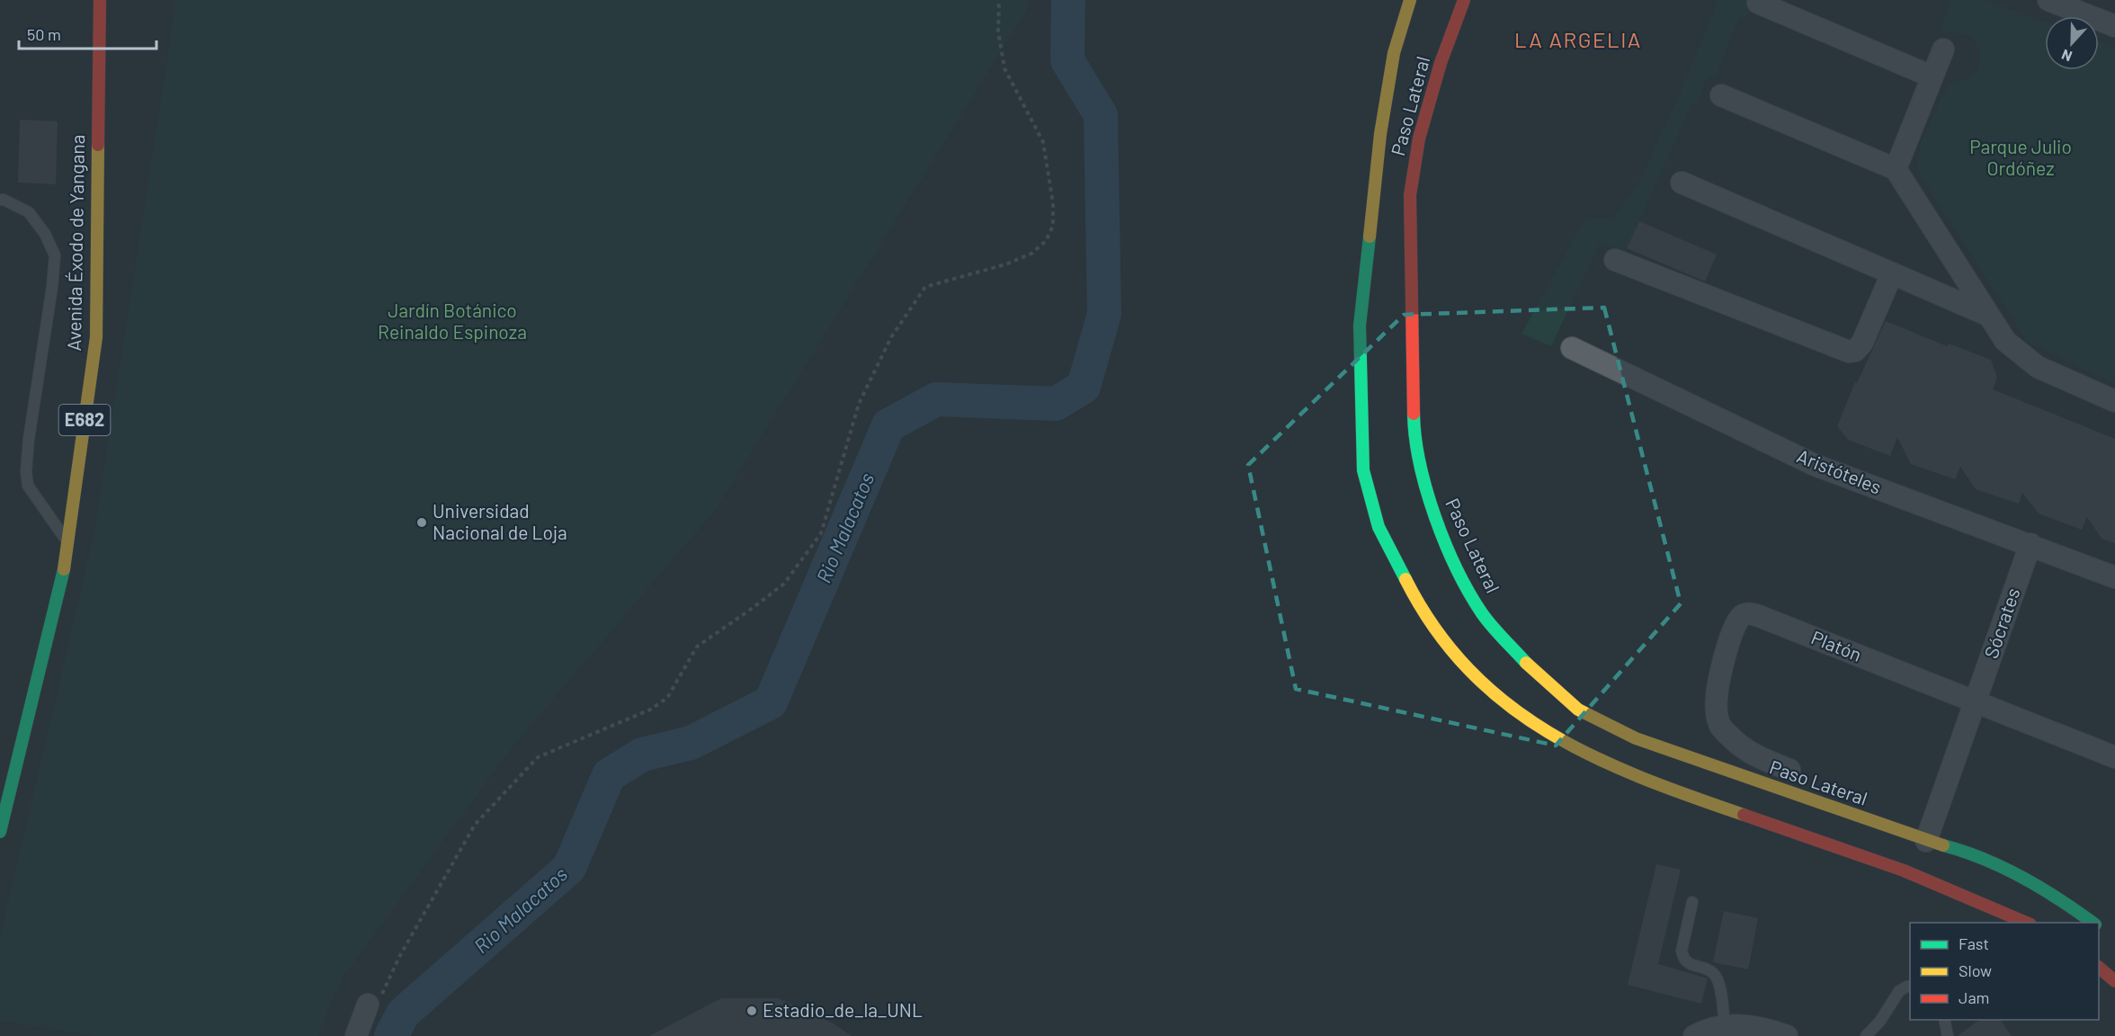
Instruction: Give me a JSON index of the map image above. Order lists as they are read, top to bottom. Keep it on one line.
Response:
{"streets":{"main road":["Paso Lateral","Avenida Éxodo de Yangana","E682"],"street":["Aristóteles","Sócrates","Platón"]},"crossings":[["Paso Lateral","Sócrates"],["Aristóteles","Sócrates"],["Sócrates","Platón"]],"districts":["LA ARGELIA"],"water":["Rio Malacatos"],"parks":["Parque Julio Ordóñez","Jardín Botánico Reinaldo Espinoza"],"places":["Universidad Nacional de Loja","Estadio_de_la_UNL"],"legend":["Fast","Slow","Jam"],"scale_bar":"50 m","north":"bottom"}
